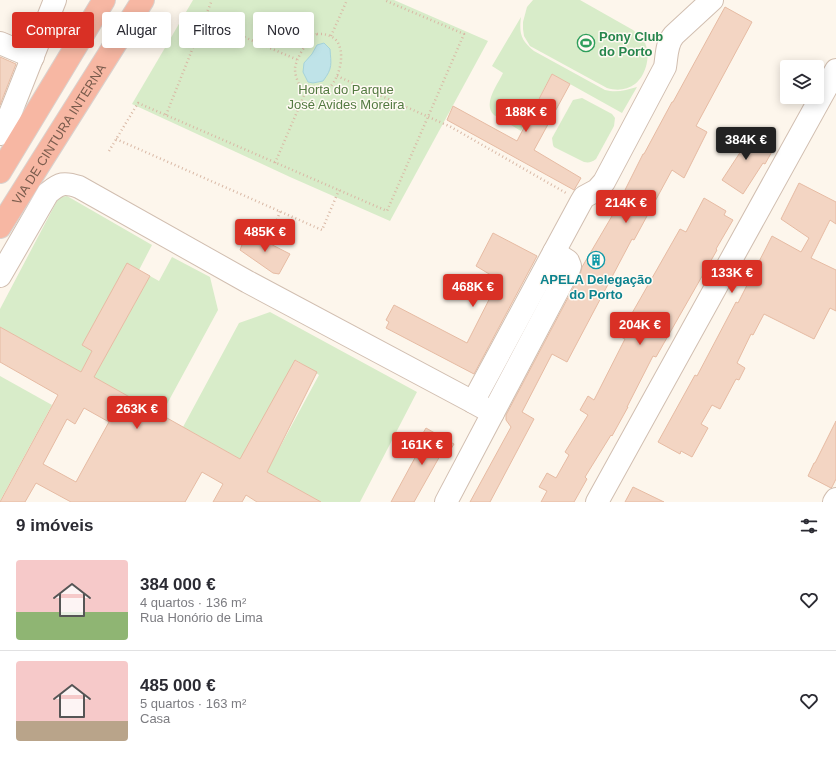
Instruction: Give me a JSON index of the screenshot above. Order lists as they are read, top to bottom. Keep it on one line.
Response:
{"streets":{"highway":["VIA DE CINTURA INTERNA"]},"parks":["Horta do Parque José Avides Moreira"],"places":{"sports":["Pony Club do Porto"],"building":["APELA Delegação do Porto"]},"page":{"chip":["Comprar","Alugar","Filtros","Novo"],"price":["188K €","384K €","214K €","485K €","133K €","468K €","204K €","263K €","161K €"],"heading":"9 imóveis","list":[{"name":"384 000 €","note":"4 quartos · 136 m² · Rua Honório de Lima"},{"name":"485 000 €","note":"5 quartos · 163 m² · Casa"}]}}
